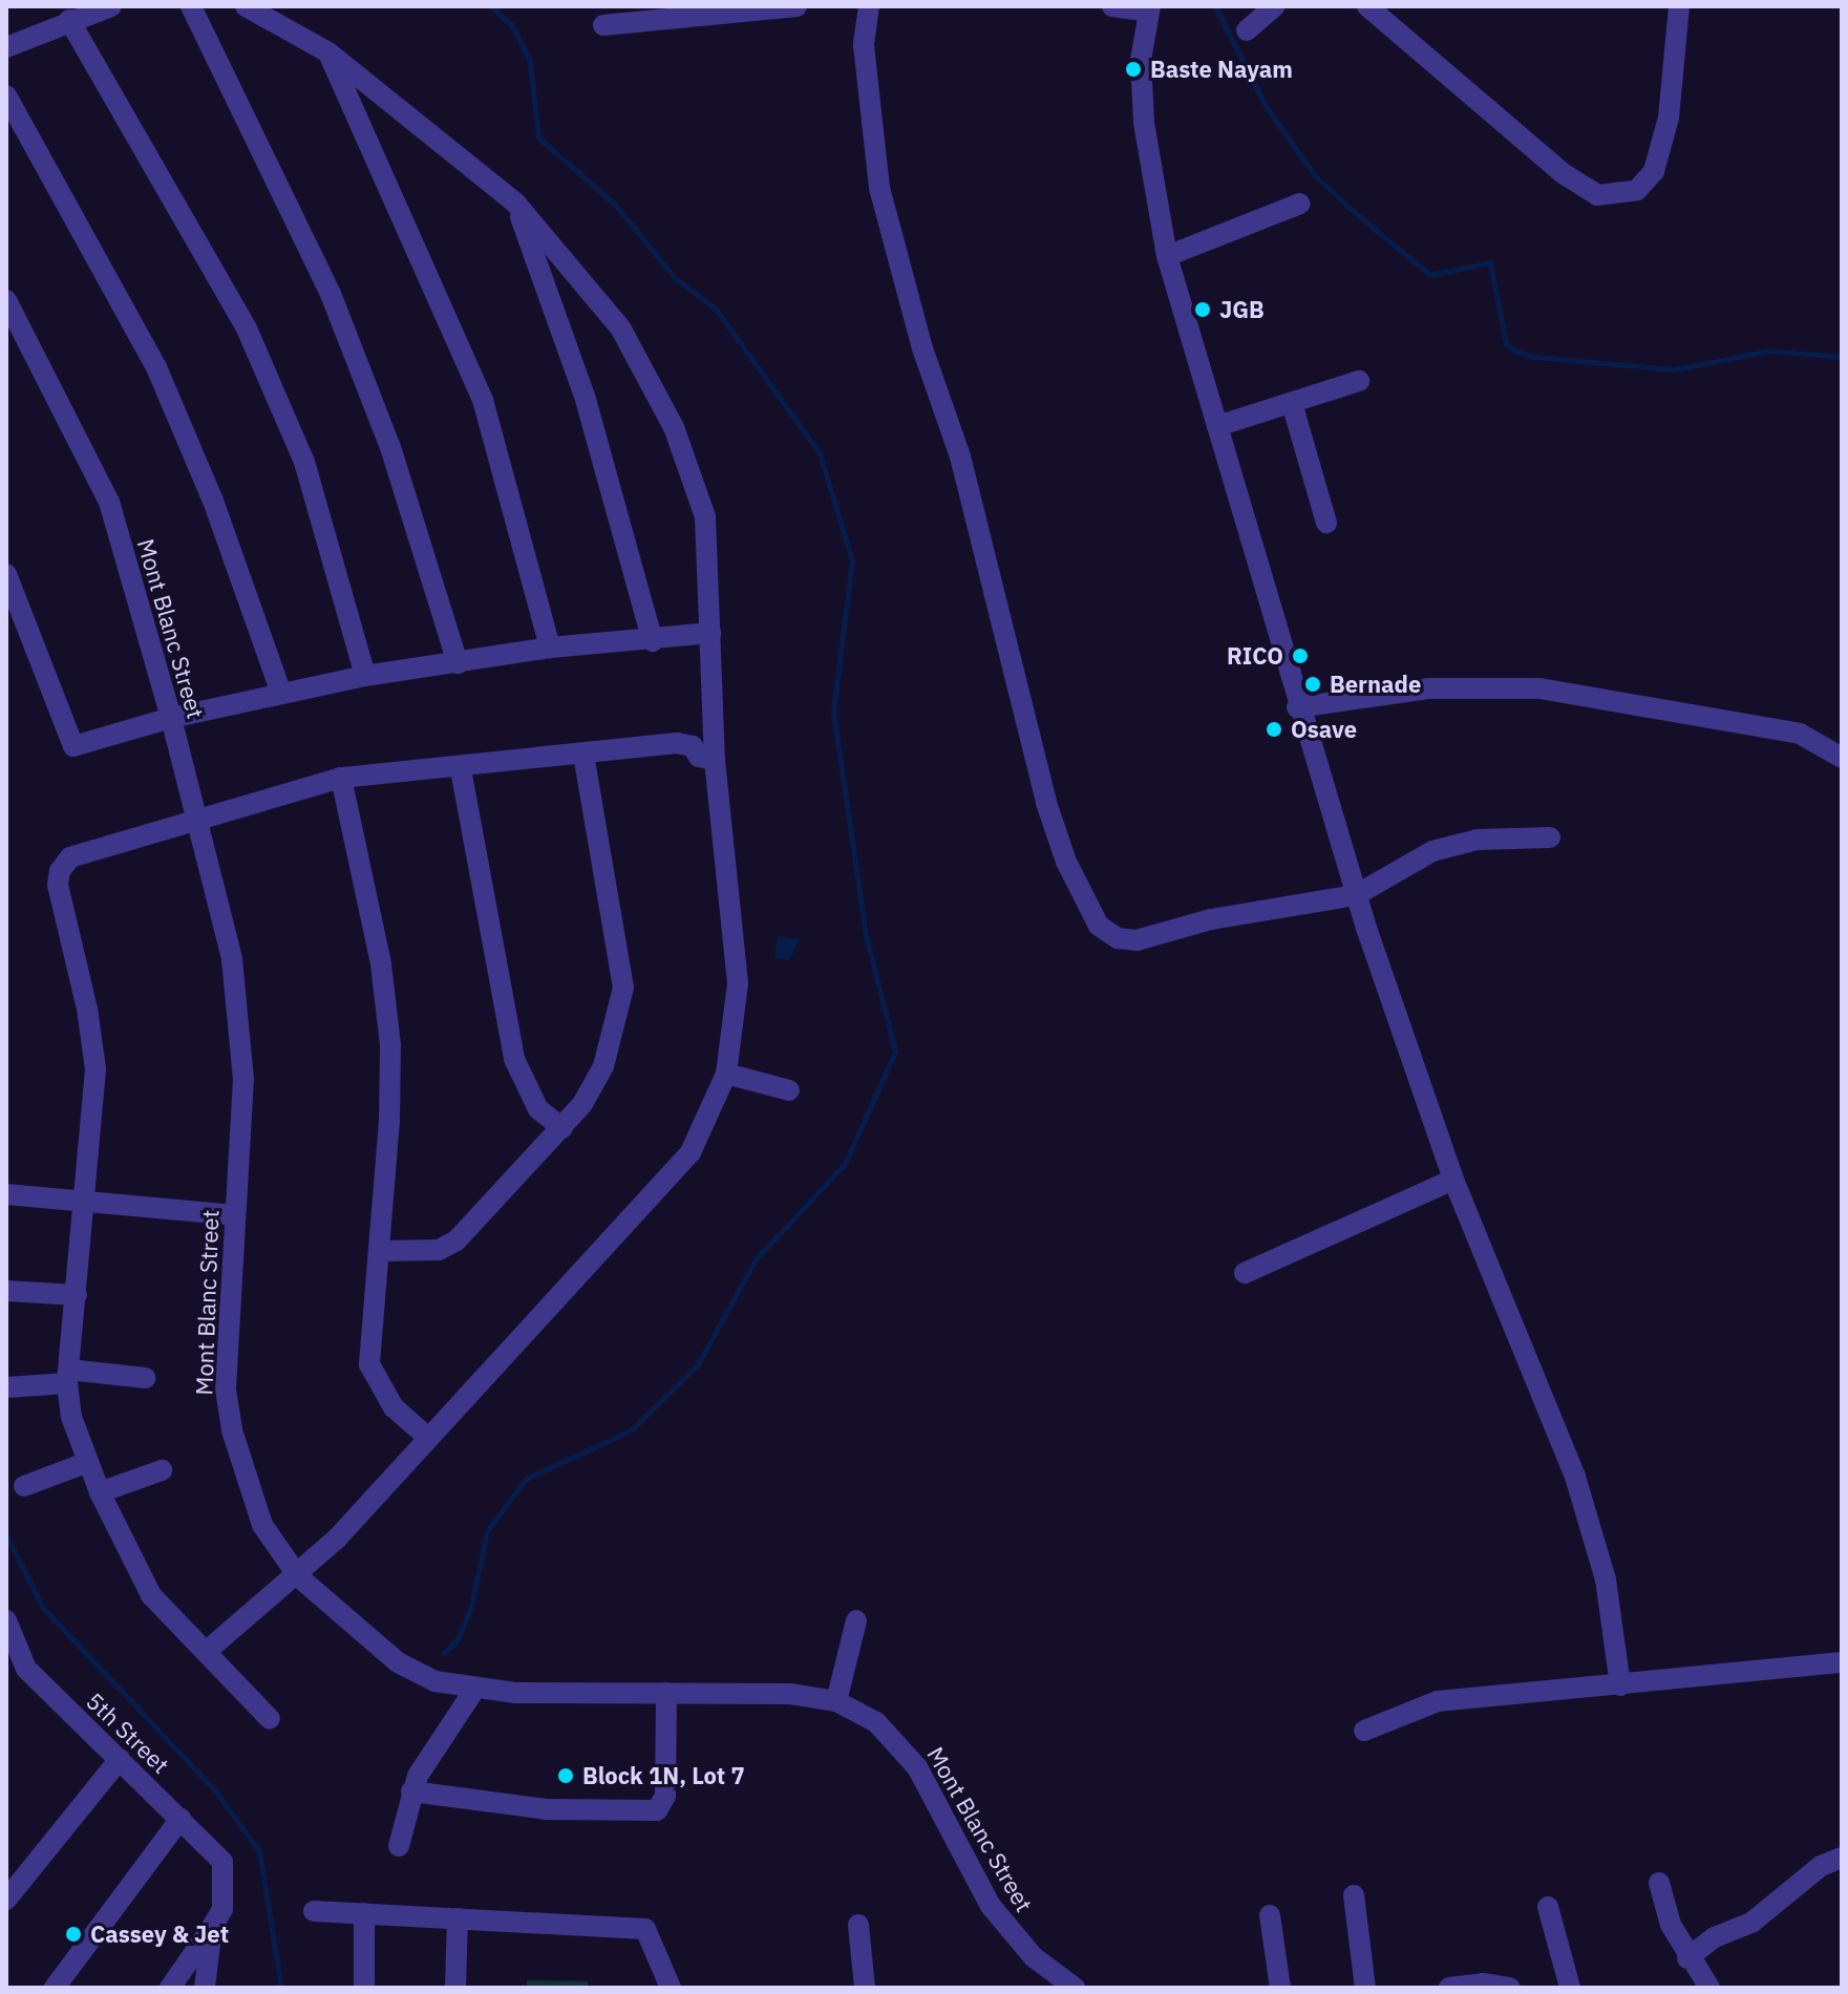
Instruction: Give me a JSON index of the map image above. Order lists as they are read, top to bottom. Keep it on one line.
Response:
{"streets":{"street":["Mont Blanc Street","5th Street"]},"places":["Baste Nayam","JGB","RICO","Bernade","Osave","Block 1N, Lot 7","Cassey & Jet"]}
